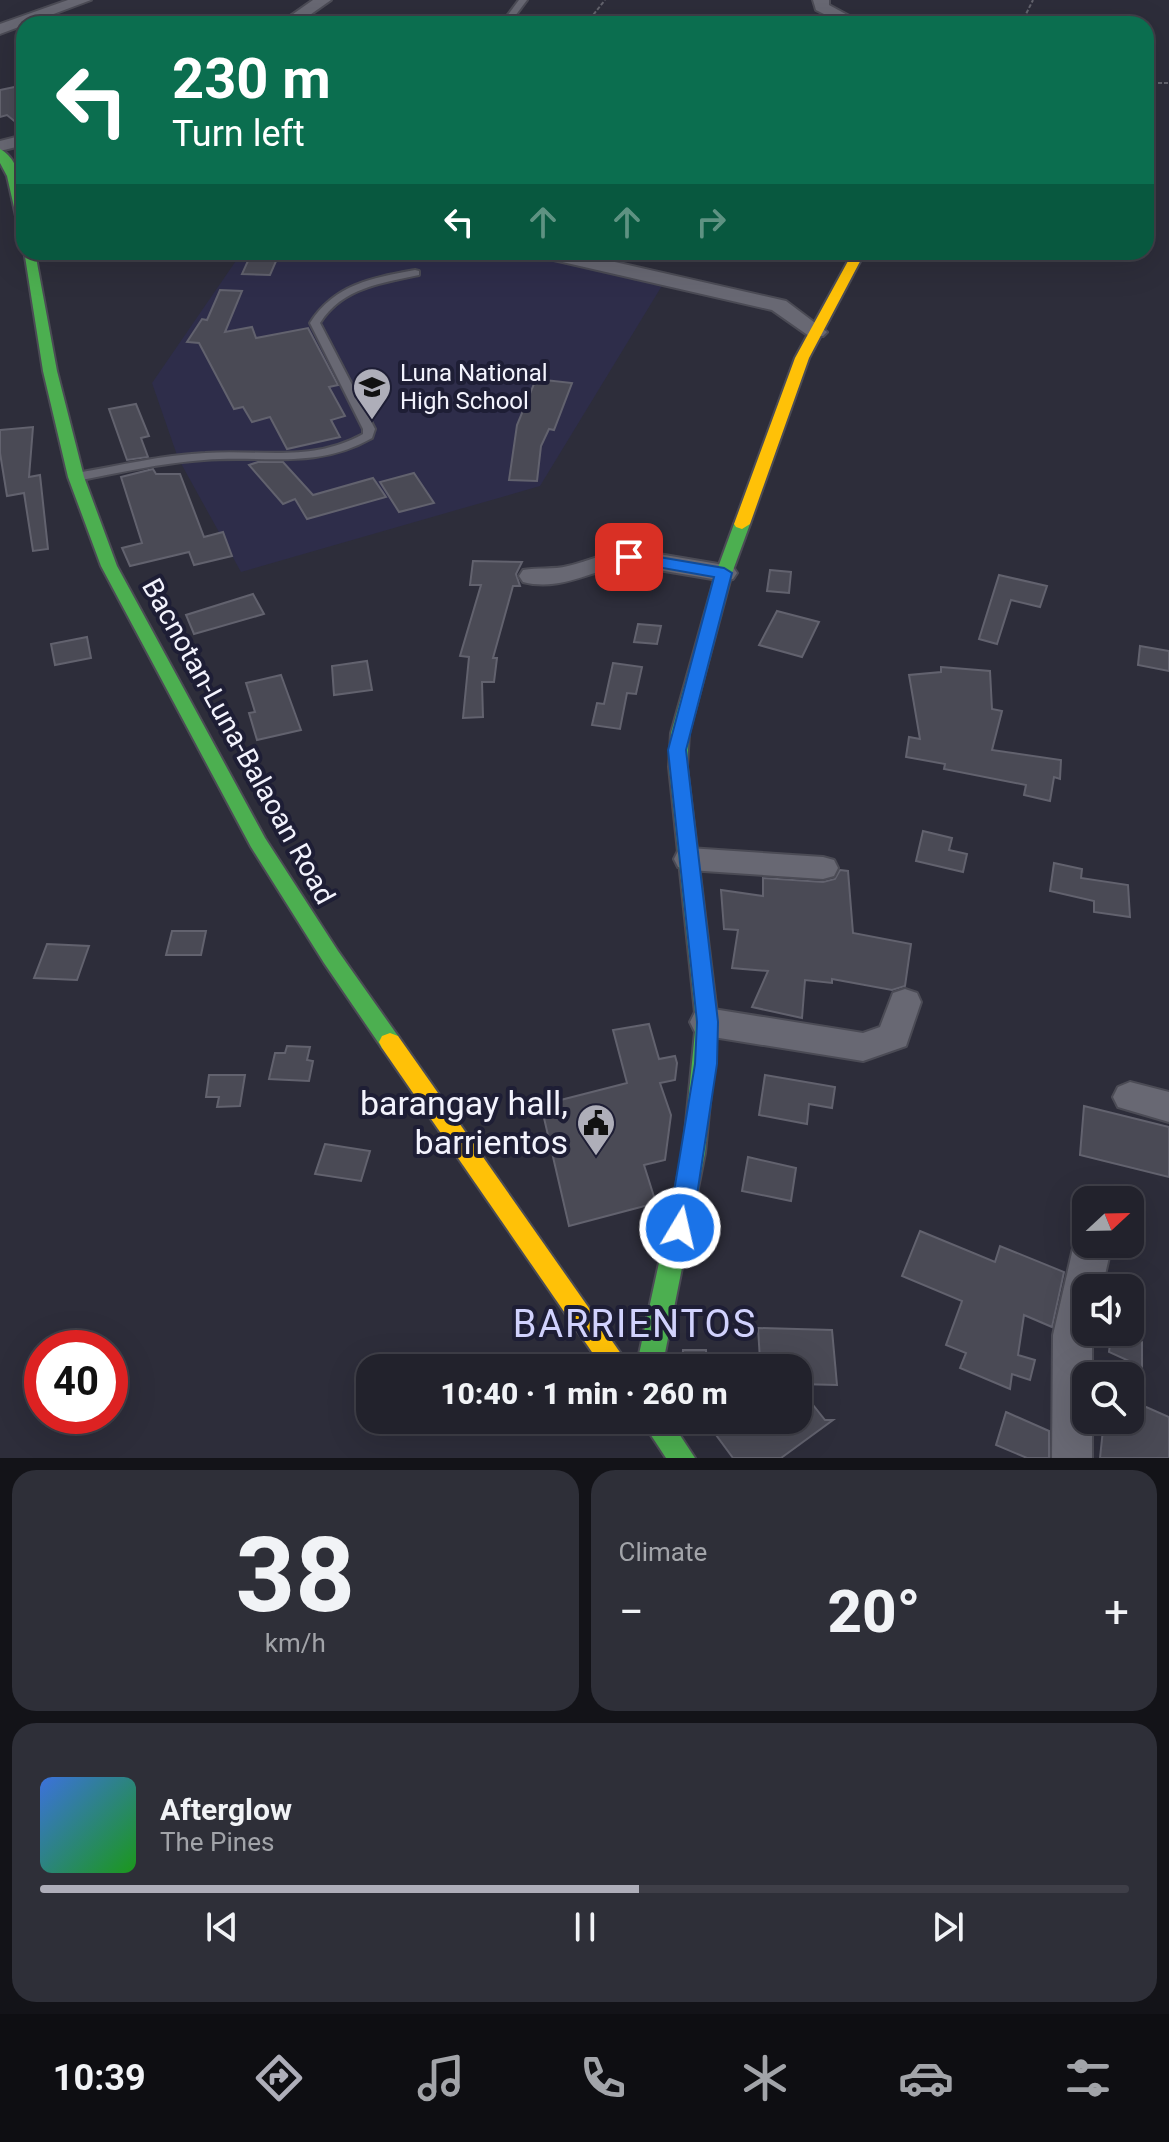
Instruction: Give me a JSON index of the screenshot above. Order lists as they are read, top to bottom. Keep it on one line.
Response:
{"streets":{"main road":["Bacnotan-Luna-Balaoan Road"]},"districts":["BARRIENTOS"],"places":{"school or university":["Luna National High School"],"public building":["barangay hall, barrientos"]},"north":"right","page":{"turn":["230 m","Turn left"],"limit":"40","trip":"10:40 · 1 min · 260 m","tile":[["38","km/h"],"Climate"],"heat":["−","20°","+"],"song":["Afterglow","The Pines"],"tabs":"10:39"}}
